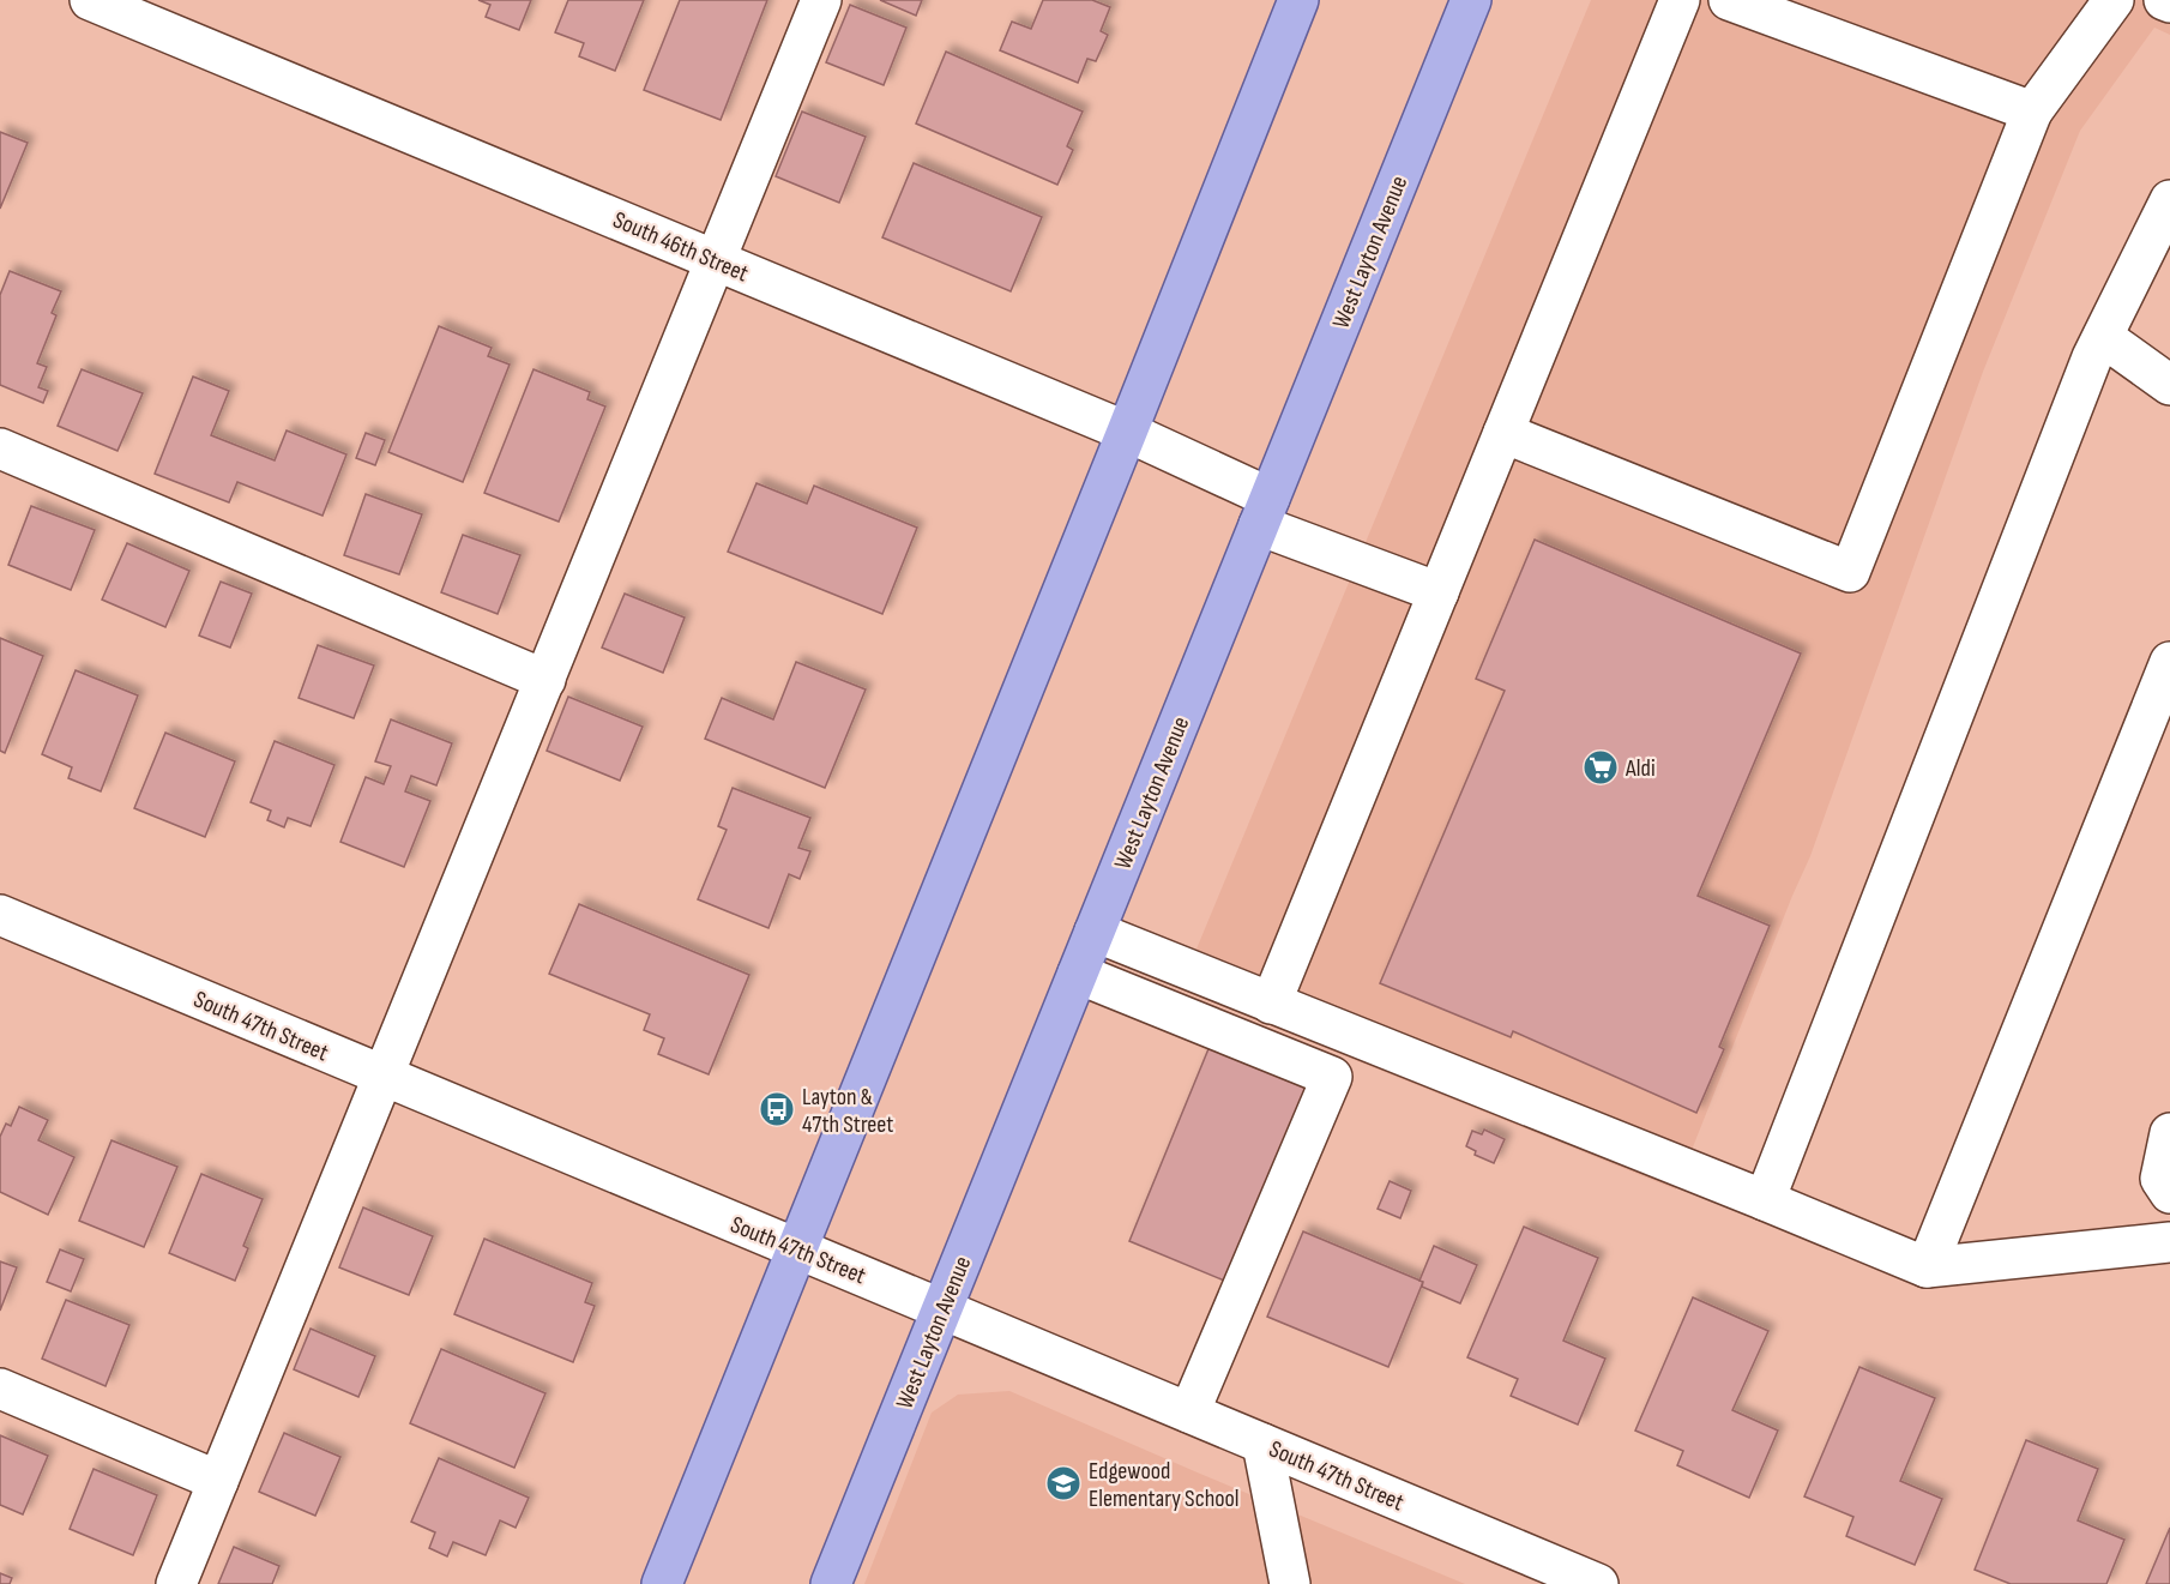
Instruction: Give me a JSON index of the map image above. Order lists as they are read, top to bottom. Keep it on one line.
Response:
{"streets":{"main road":["West Layton Avenue"],"street":["South 46th Street","South 47th Street"]},"crossings":[["South 46th Street","West Layton Avenue"],["West Layton Avenue","South 47th Street"]],"places":{"supermarket":["Aldi"],"bus stop":["Layton & 47th Street"],"school or university":["Edgewood Elementary School"]}}
